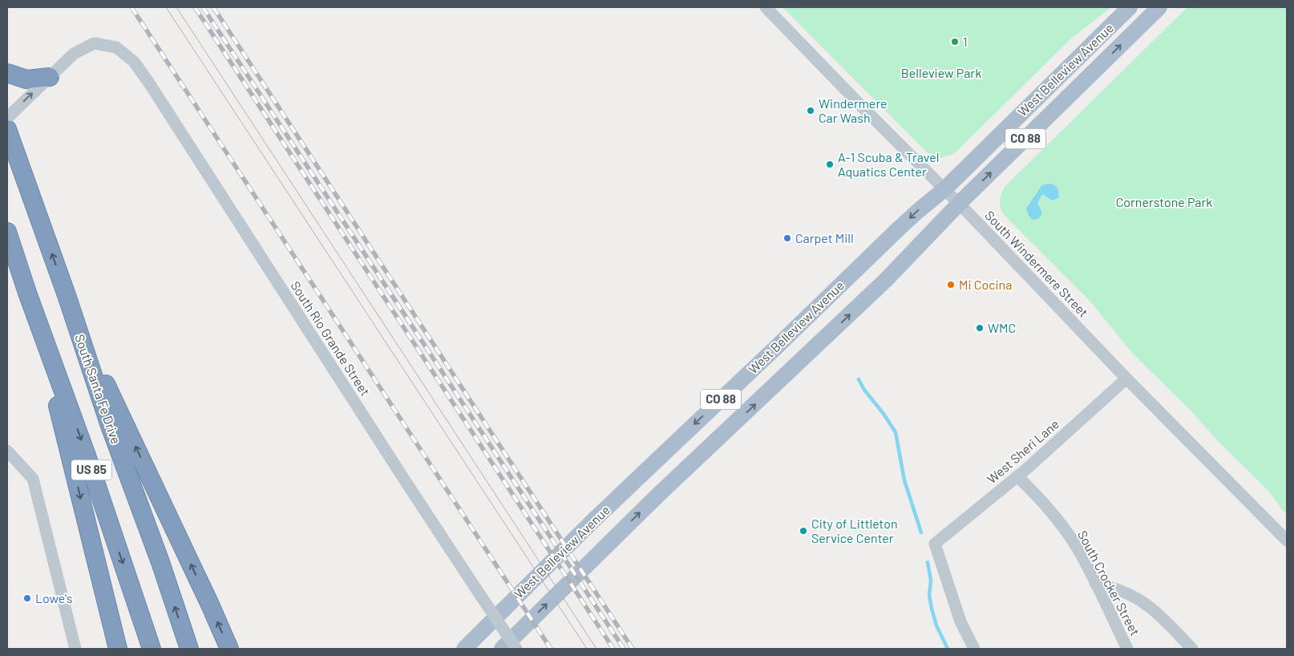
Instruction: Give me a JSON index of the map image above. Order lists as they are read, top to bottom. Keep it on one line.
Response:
{"streets":{"highway":["South Santa Fe Drive","US 85"],"main road":["West Belleview Avenue","CO 88"],"street":["South Windermere Street","South Rio Grande Street","West Sheri Lane","South Crocker Street"]},"crossings":[["West Belleview Avenue","South Windermere Street"],["South Windermere Street","West Sheri Lane"],["West Sheri Lane","South Crocker Street"]],"parks":["Belleview Park","Cornerstone Park"],"places":["1","Windermere Car Wash","A-1 Scuba & Travel Aquatics Center","Carpet Mill","Mi Cocina","WMC","City of Littleton Service Center","Lowe's"]}
